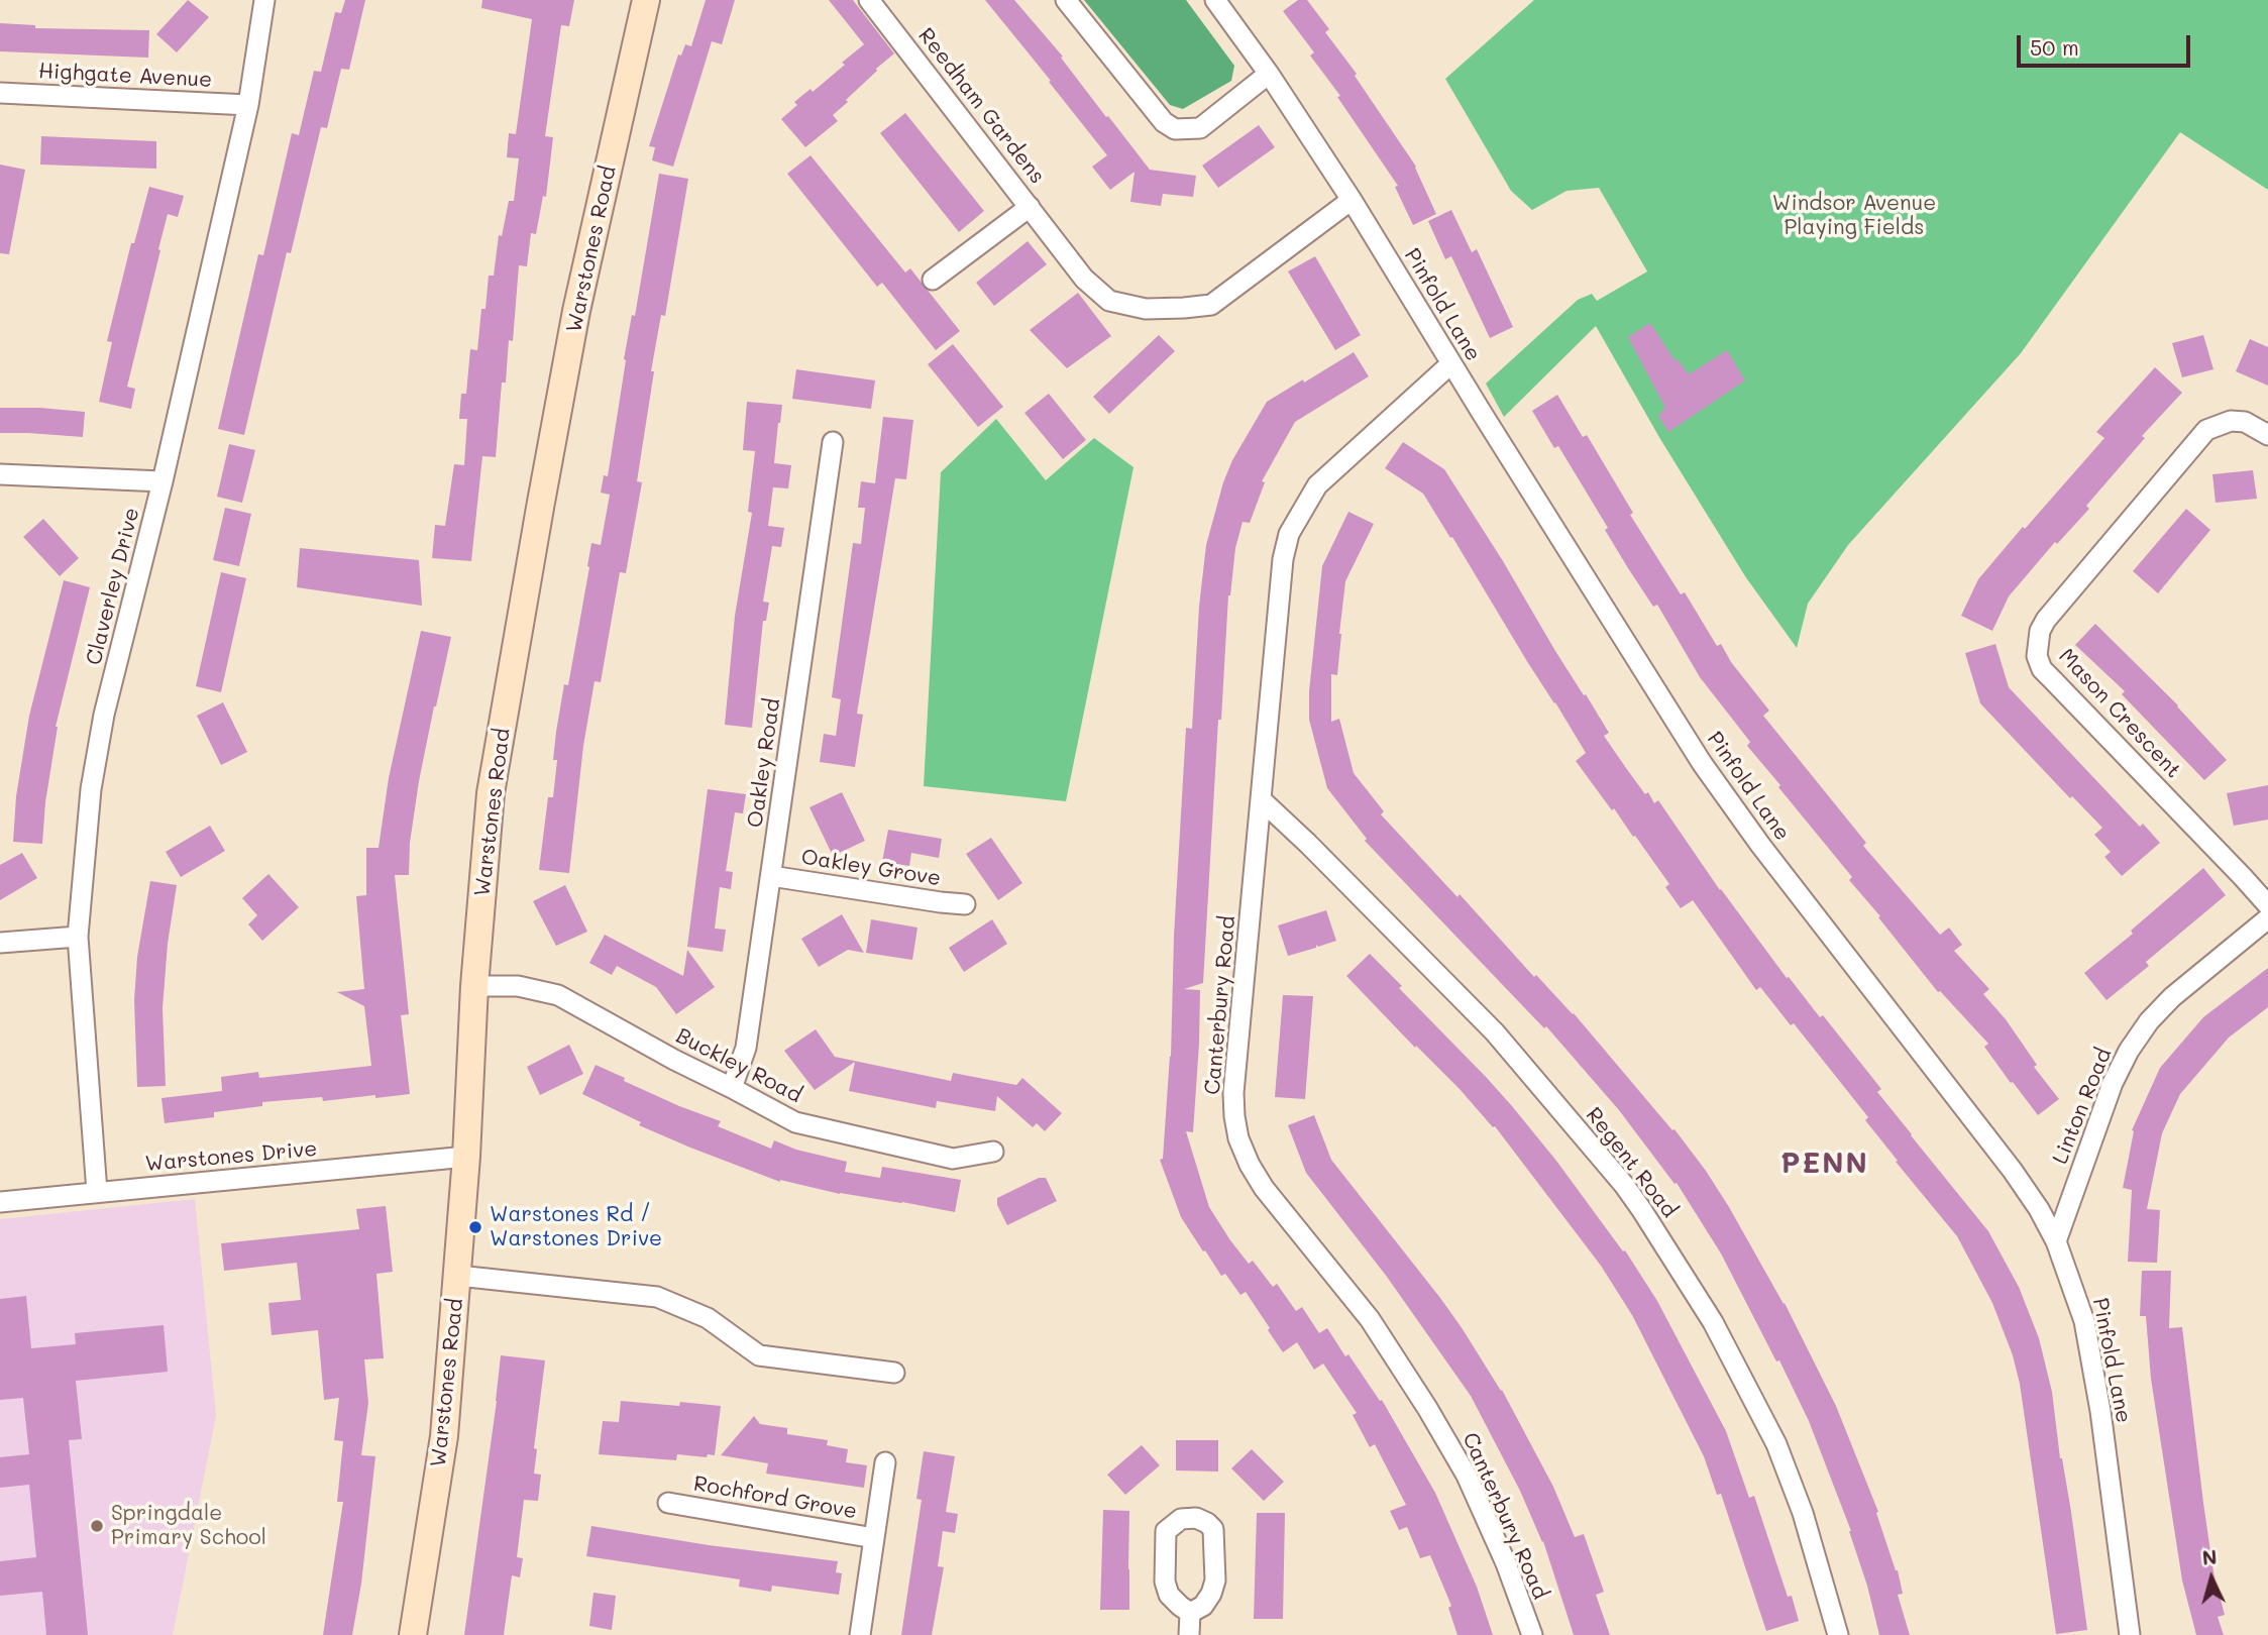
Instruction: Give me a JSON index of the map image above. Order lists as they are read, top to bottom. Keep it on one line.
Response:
{"streets":{"street":["Highgate Avenue","Reedham Gardens","Warstones Road","Pinfold Lane","Claverley Drive","Mason Crescent","Oakley Road","Oakley Grove","Canterbury Road","Buckley Road","Linton Road","Warstones Drive","Regent Road","Rochford Grove"]},"crossings":[["Highgate Avenue","Claverley Drive"],["Reedham Gardens","Pinfold Lane"],["Warstones Road","Buckley Road"],["Warstones Road","Warstones Drive"],["Pinfold Lane","Canterbury Road"],["Pinfold Lane","Linton Road"],["Claverley Drive","Warstones Drive"],["Oakley Road","Oakley Grove"],["Oakley Road","Buckley Road"],["Canterbury Road","Regent Road"]],"districts":["PENN"],"parks":["Windsor Avenue Playing Fields"],"places":["Warstones Rd / Warstones Drive","Springdale Primary School"],"scale_bar":"50 m","north":"top"}
